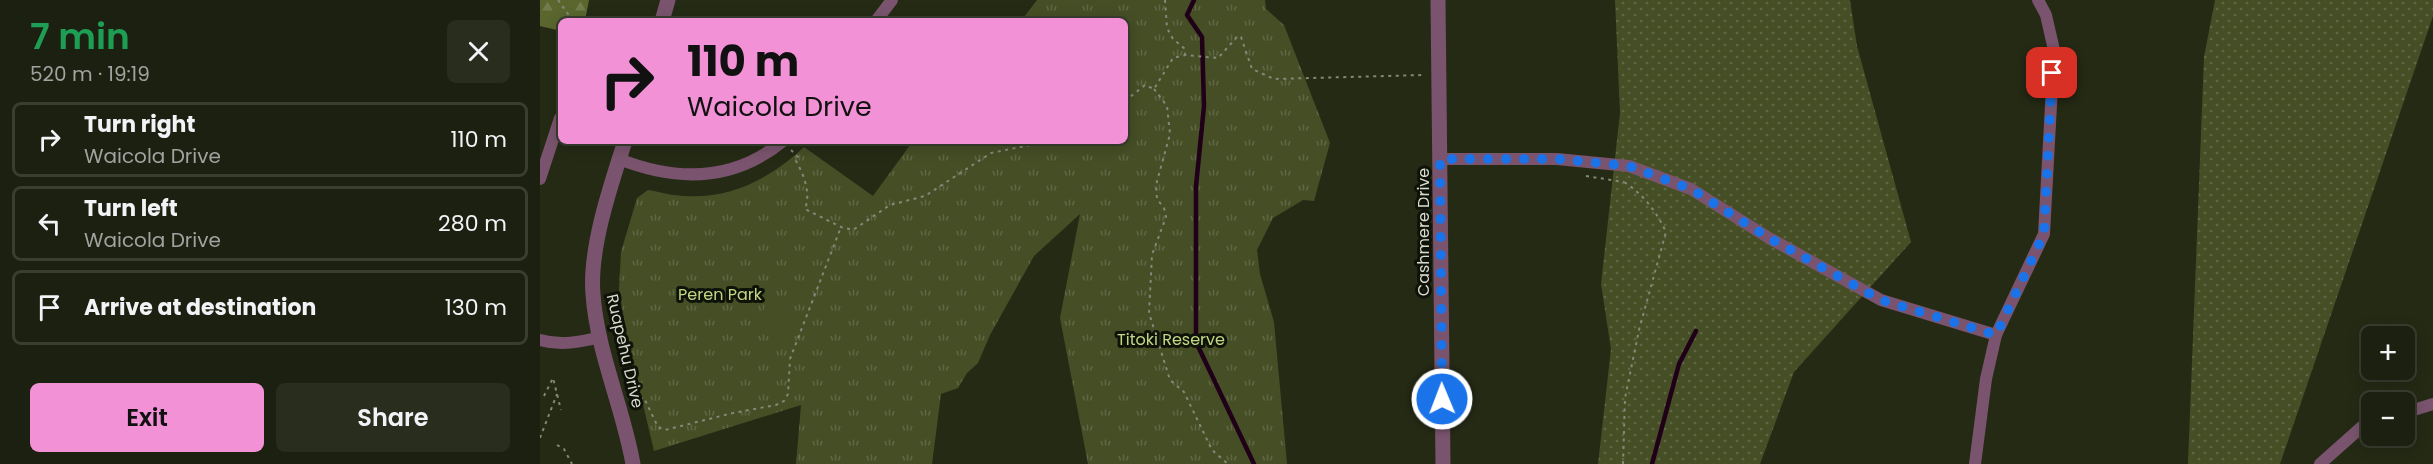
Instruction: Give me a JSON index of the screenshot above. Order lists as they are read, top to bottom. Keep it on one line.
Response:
{"streets":{"street":["Cashmere Drive","Ruapehu Drive"]},"parks":["Peren Park","Titoki Reserve"],"page":{"heading":["7 min","520 m · 19:19"],"turn":["110 m","Waicola Drive"],"list":[{"name":"Turn right","note":"Waicola Drive","value":"110 m"},{"name":"Turn left","note":"Waicola Drive","value":"280 m"},{"name":"Arrive at destination","value":"130 m"}],"map_buttons":["+","−"],"buttons":["Exit","Share"]}}
